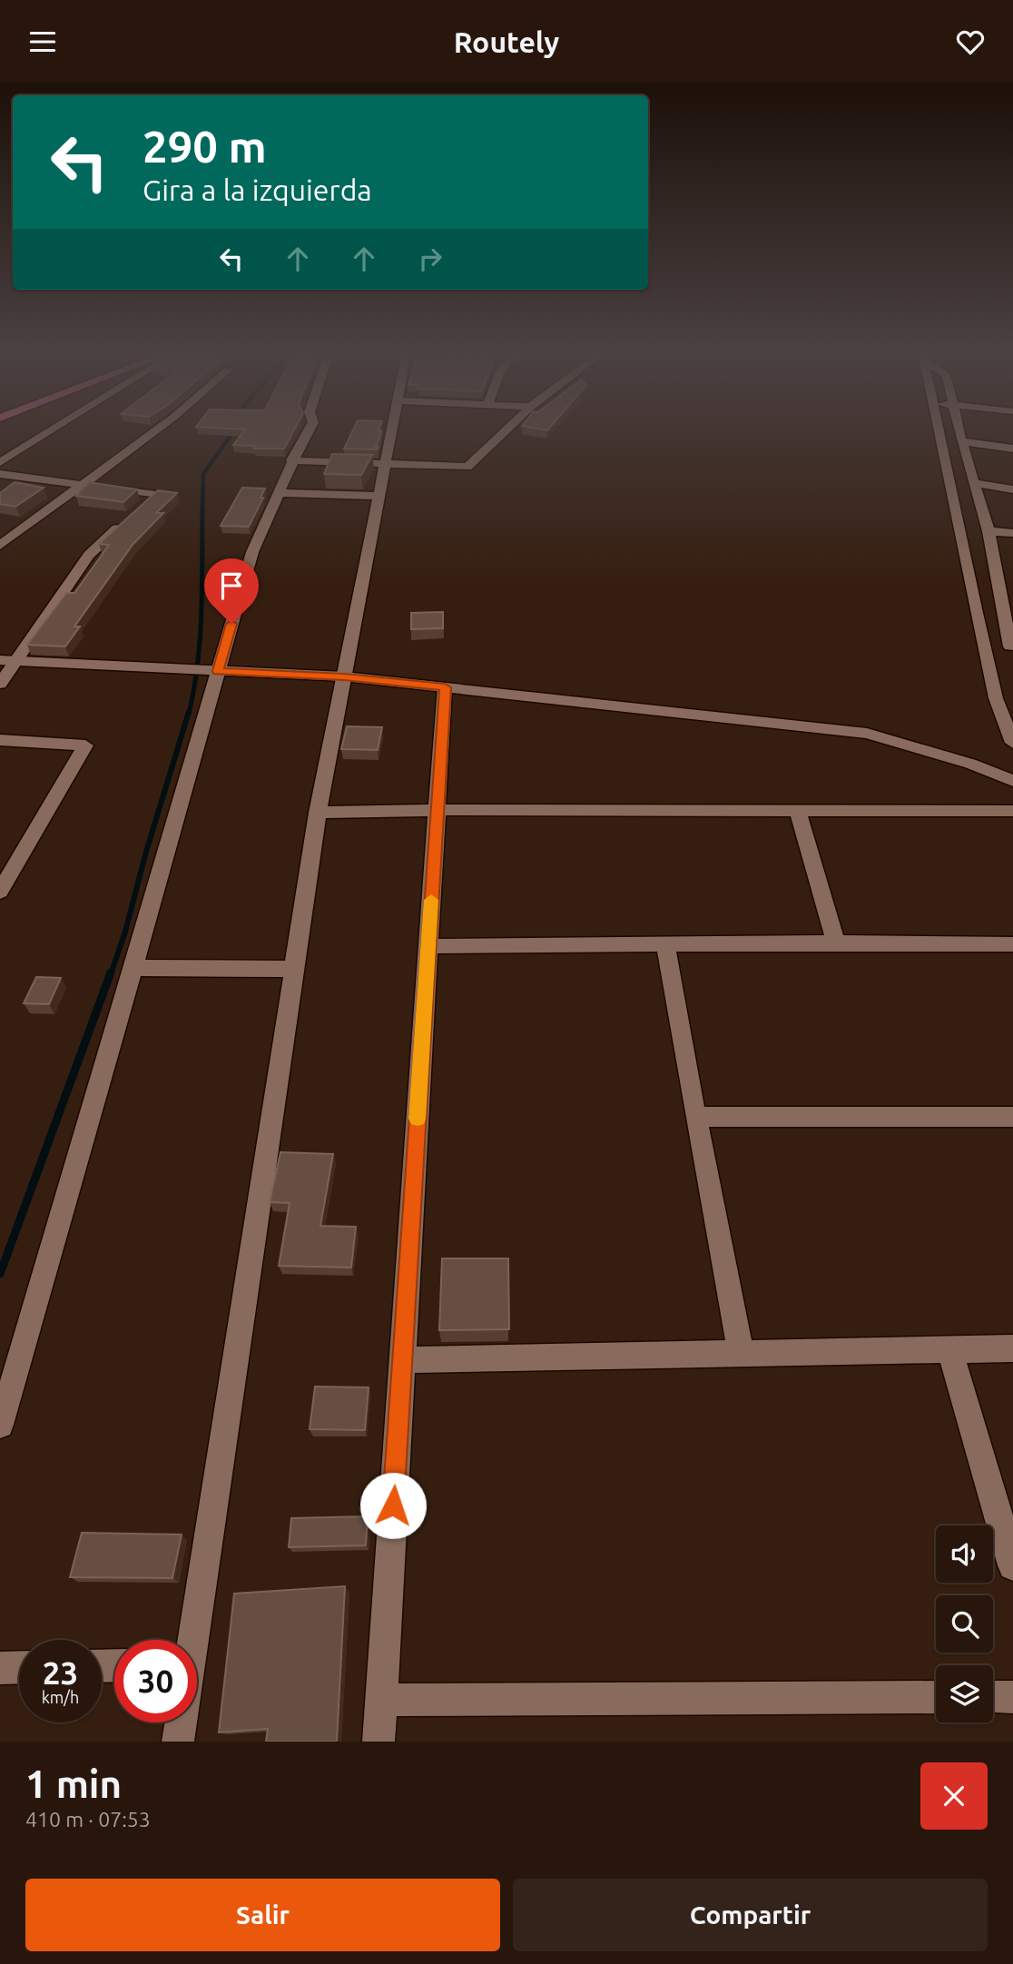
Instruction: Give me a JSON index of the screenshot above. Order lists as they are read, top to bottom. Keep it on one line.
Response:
{"page":{"header":"Routely","turn":["290 m","Gira a la izquierda"],"speed":"23 km/h","limit":"30","heading":["1 min","410 m · 07:53"],"buttons":["Salir","Compartir"]}}
